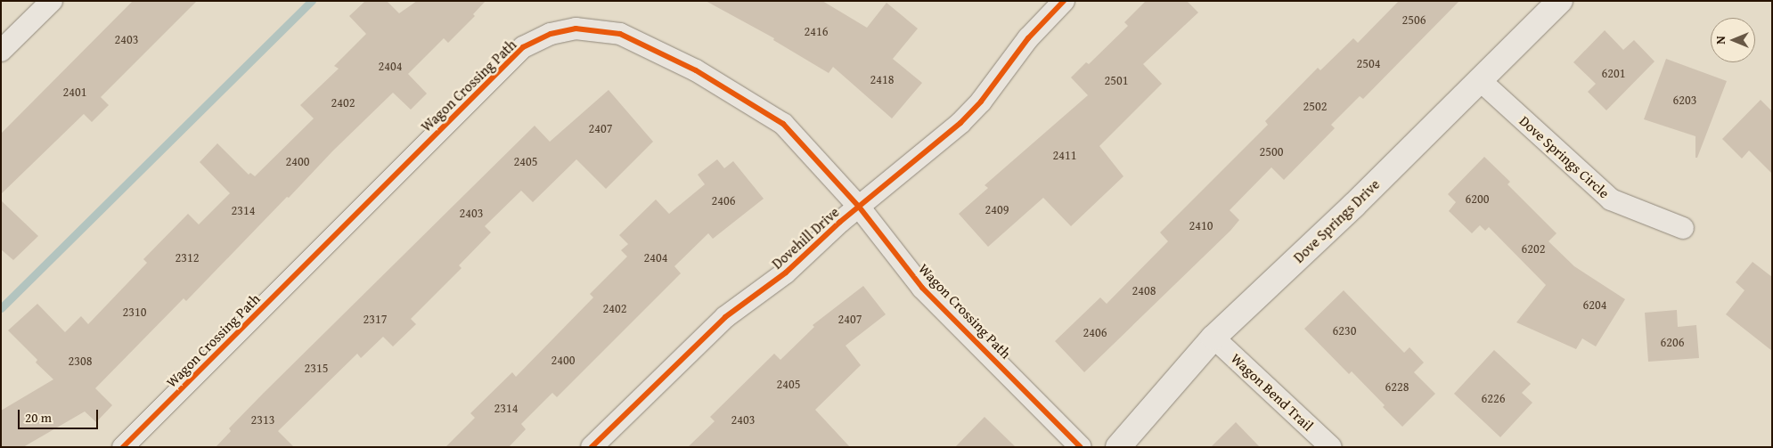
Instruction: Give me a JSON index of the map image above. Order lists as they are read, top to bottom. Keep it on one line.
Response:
{"streets":{"street":["Wagon Crossing Path","Dove Springs Circle","Dove Springs Drive","Dovehill Drive","Wagon Bend Trail"]},"crossings":[["Wagon Crossing Path","Dovehill Drive"],["Dove Springs Circle","Dove Springs Drive"],["Dove Springs Drive","Wagon Bend Trail"]],"house_numbers":["2506","2416","2403","2504","2404","6201","2418","2501","2401","6203","2402","2502","2407","2500","2411","2400","2405","6200","2406","2409","2314","2403","2410","6202","2312","2404","2408","6204","2402","2310","2317","2407","6230","2406","6206","2400","2308","2315","2405","6228","6226","2314","2313","2403"],"scale_bar":"20 m","north":"left"}
